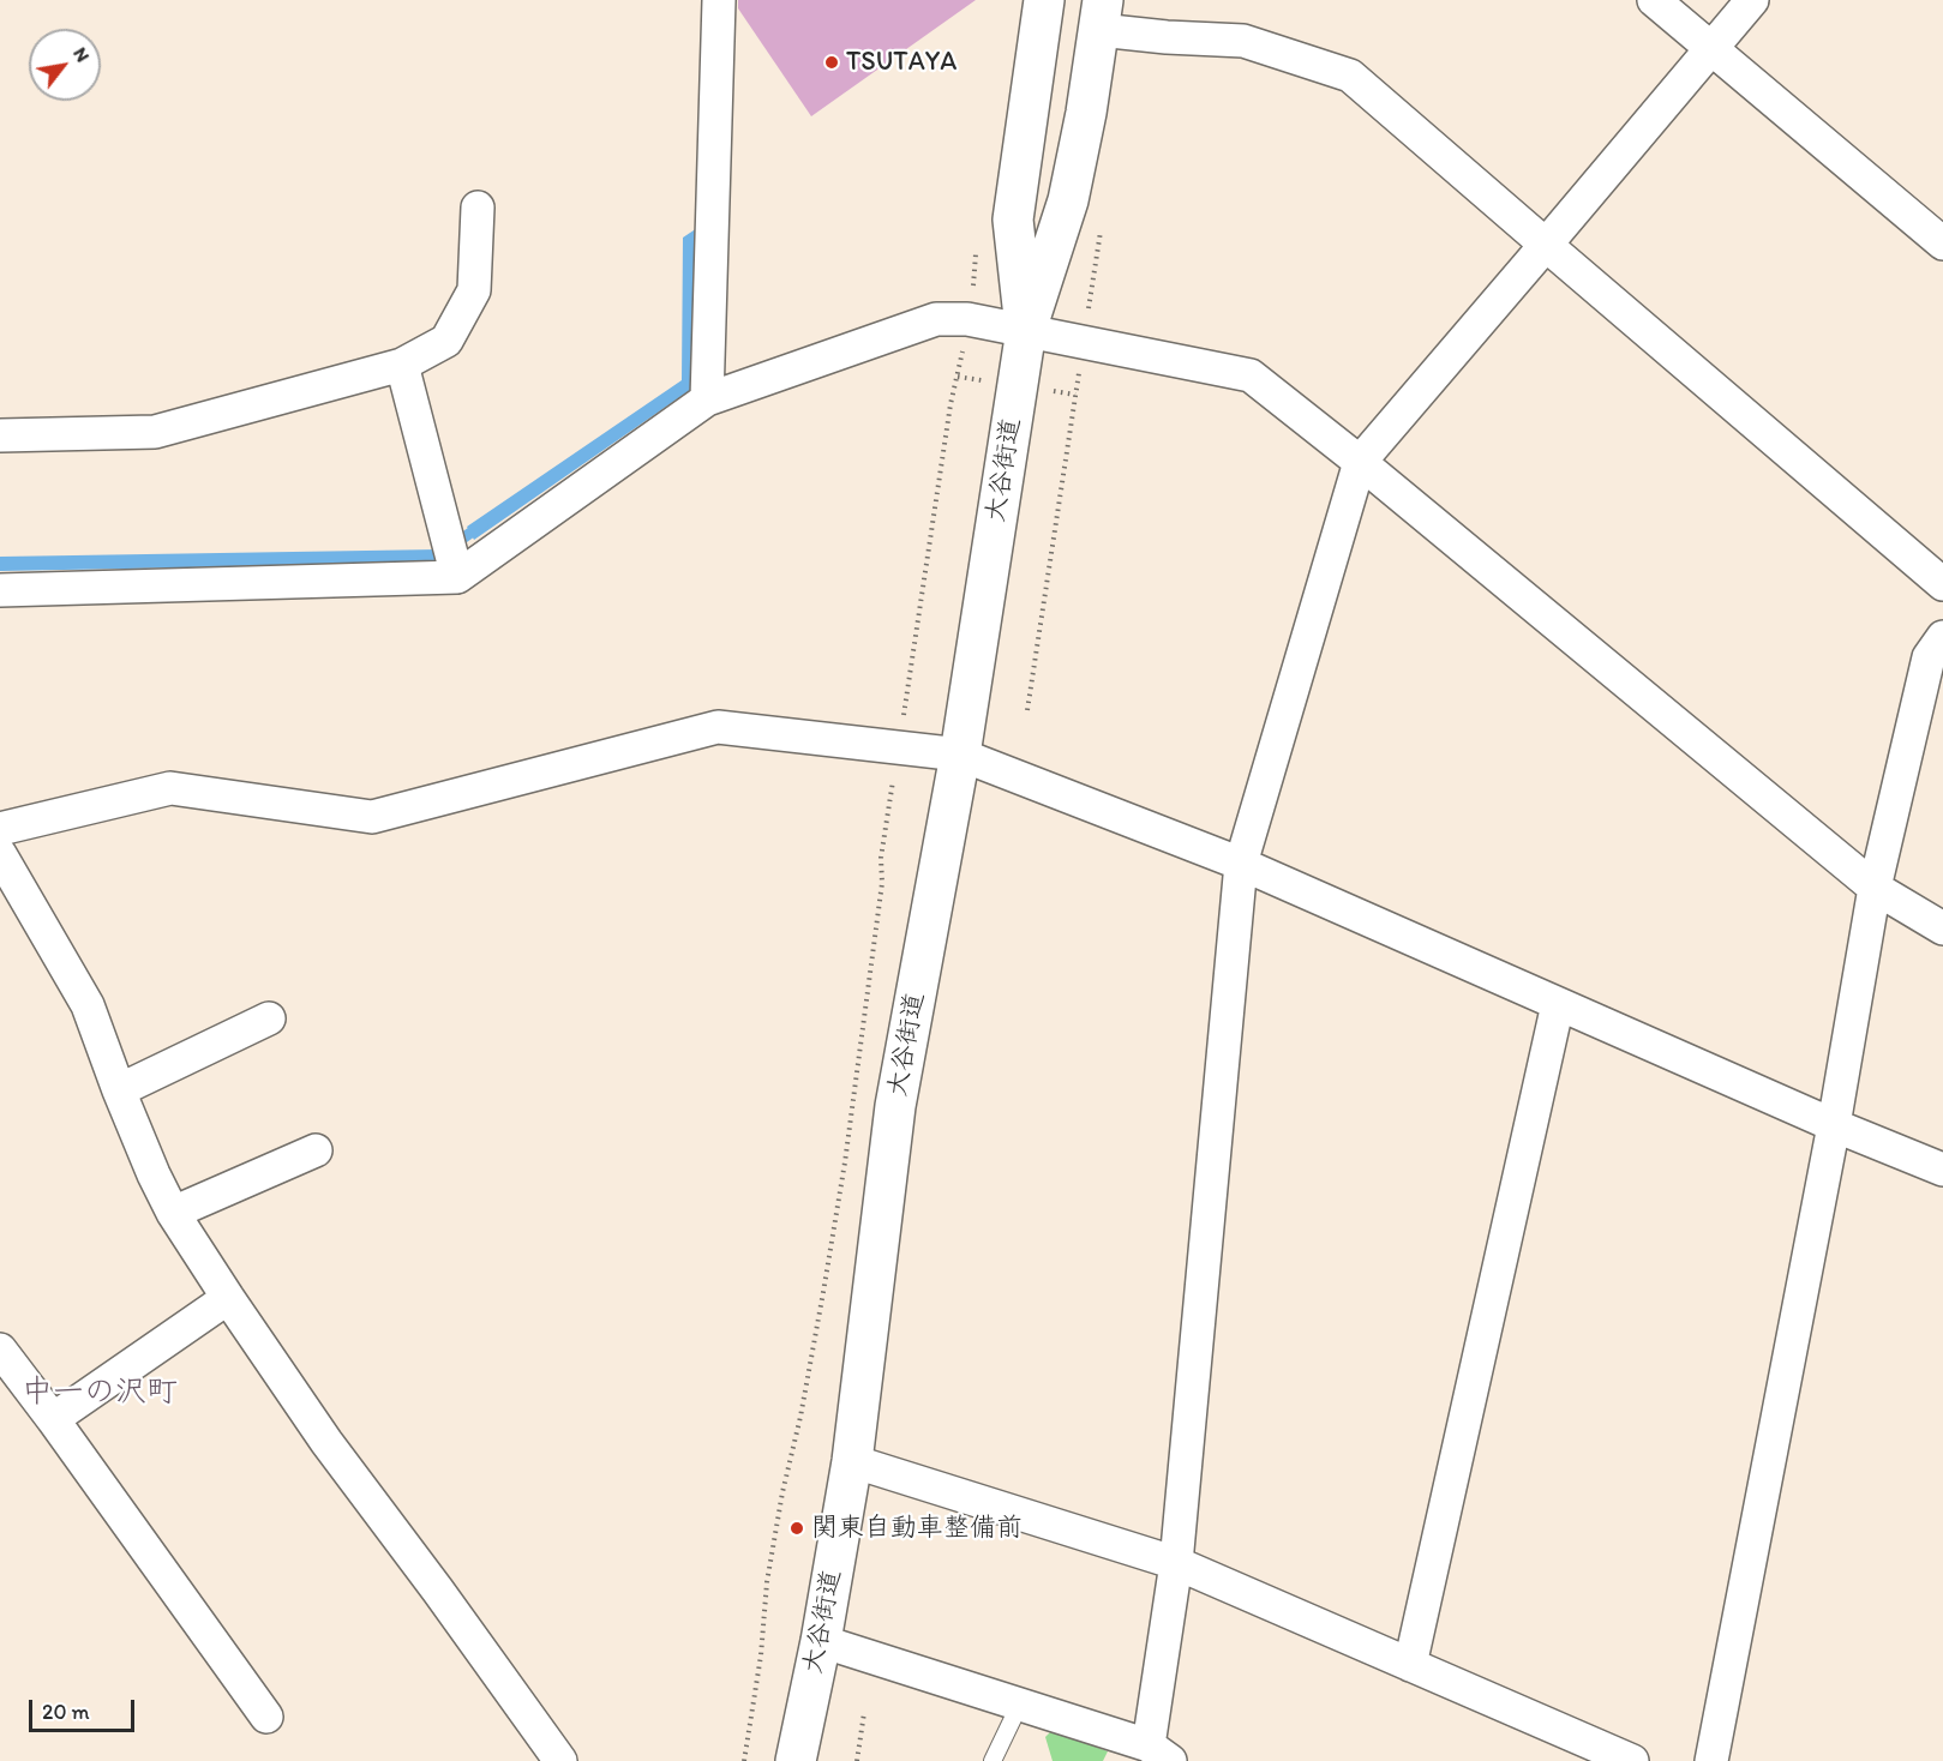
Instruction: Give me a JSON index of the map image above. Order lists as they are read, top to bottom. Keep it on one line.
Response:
{"streets":{"main road":["大谷街道"]},"districts":["中一の沢町"],"places":["TSUTAYA","関東自動車整備前"],"scale_bar":"20 m","north":"top right"}
